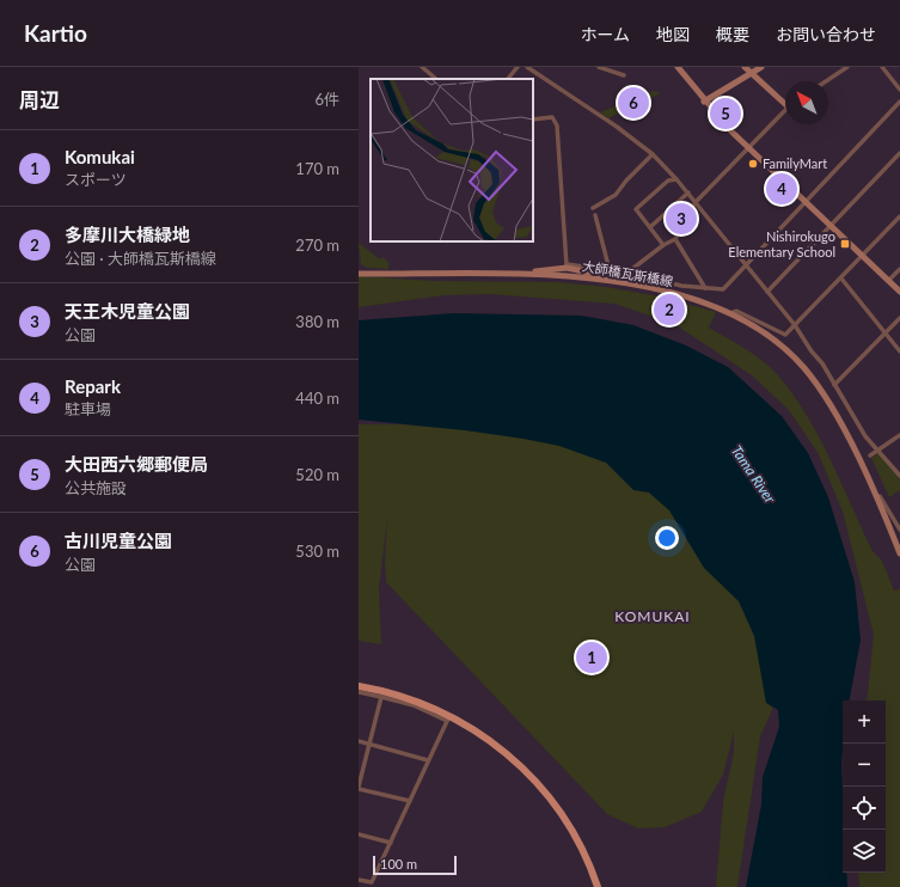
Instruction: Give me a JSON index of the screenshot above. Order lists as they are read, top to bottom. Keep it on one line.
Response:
{"streets":{"street":["大師橋瓦斯橋線"]},"districts":["KOMUKAI"],"water":["Tama River"],"places":{"other":["FamilyMart"],"transit":["Nishirokugo Elementary School"]},"scale_bar":"100 m","north":"top left","page":{"header":"Kartio","nav":["ホーム","地図","概要","お問い合わせ"],"heading":["周辺","6件"],"pins":["6","5","4","3","2","1"],"list":[{"mark":"1","name":"Komukai","note":"スポーツ","value":"170 m"},{"mark":"2","name":"多摩川大橋緑地","note":"公園 · 大師橋瓦斯橋線","value":"270 m"},{"mark":"3","name":"天王木児童公園","note":"公園","value":"380 m"},{"mark":"4","name":"Repark","note":"駐車場","value":"440 m"},{"mark":"5","name":"大田西六郷郵便局","note":"公共施設","value":"520 m"},{"mark":"6","name":"古川児童公園","note":"公園","value":"530 m"}],"map_buttons":["+","−"],"scale":"100 m"}}
